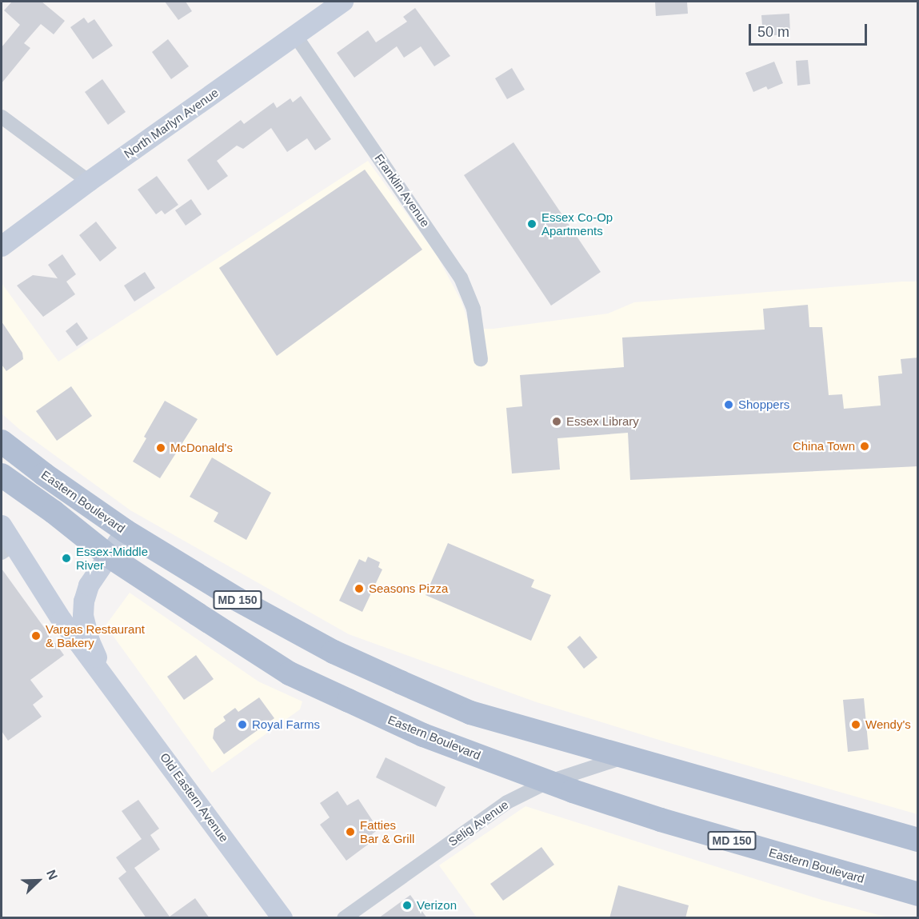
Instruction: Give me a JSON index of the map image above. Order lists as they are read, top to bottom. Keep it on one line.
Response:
{"streets":{"main road":["Eastern Boulevard","MD 150"],"street":["North Marlyn Avenue","Franklin Avenue","Old Eastern Avenue","Selig Avenue"]},"crossings":[["North Marlyn Avenue","Franklin Avenue"],["Eastern Boulevard","Old Eastern Avenue"],["Eastern Boulevard","Selig Avenue"]],"places":["Essex Co-Op Apartments","Shoppers","Essex Library","China Town","McDonald's","Essex-Middle River","Seasons Pizza","Vargas Restaurant & Bakery","Royal Farms","Wendy's","Fatties Bar & Grill","Verizon"],"scale_bar":"50 m","north":"top right"}
